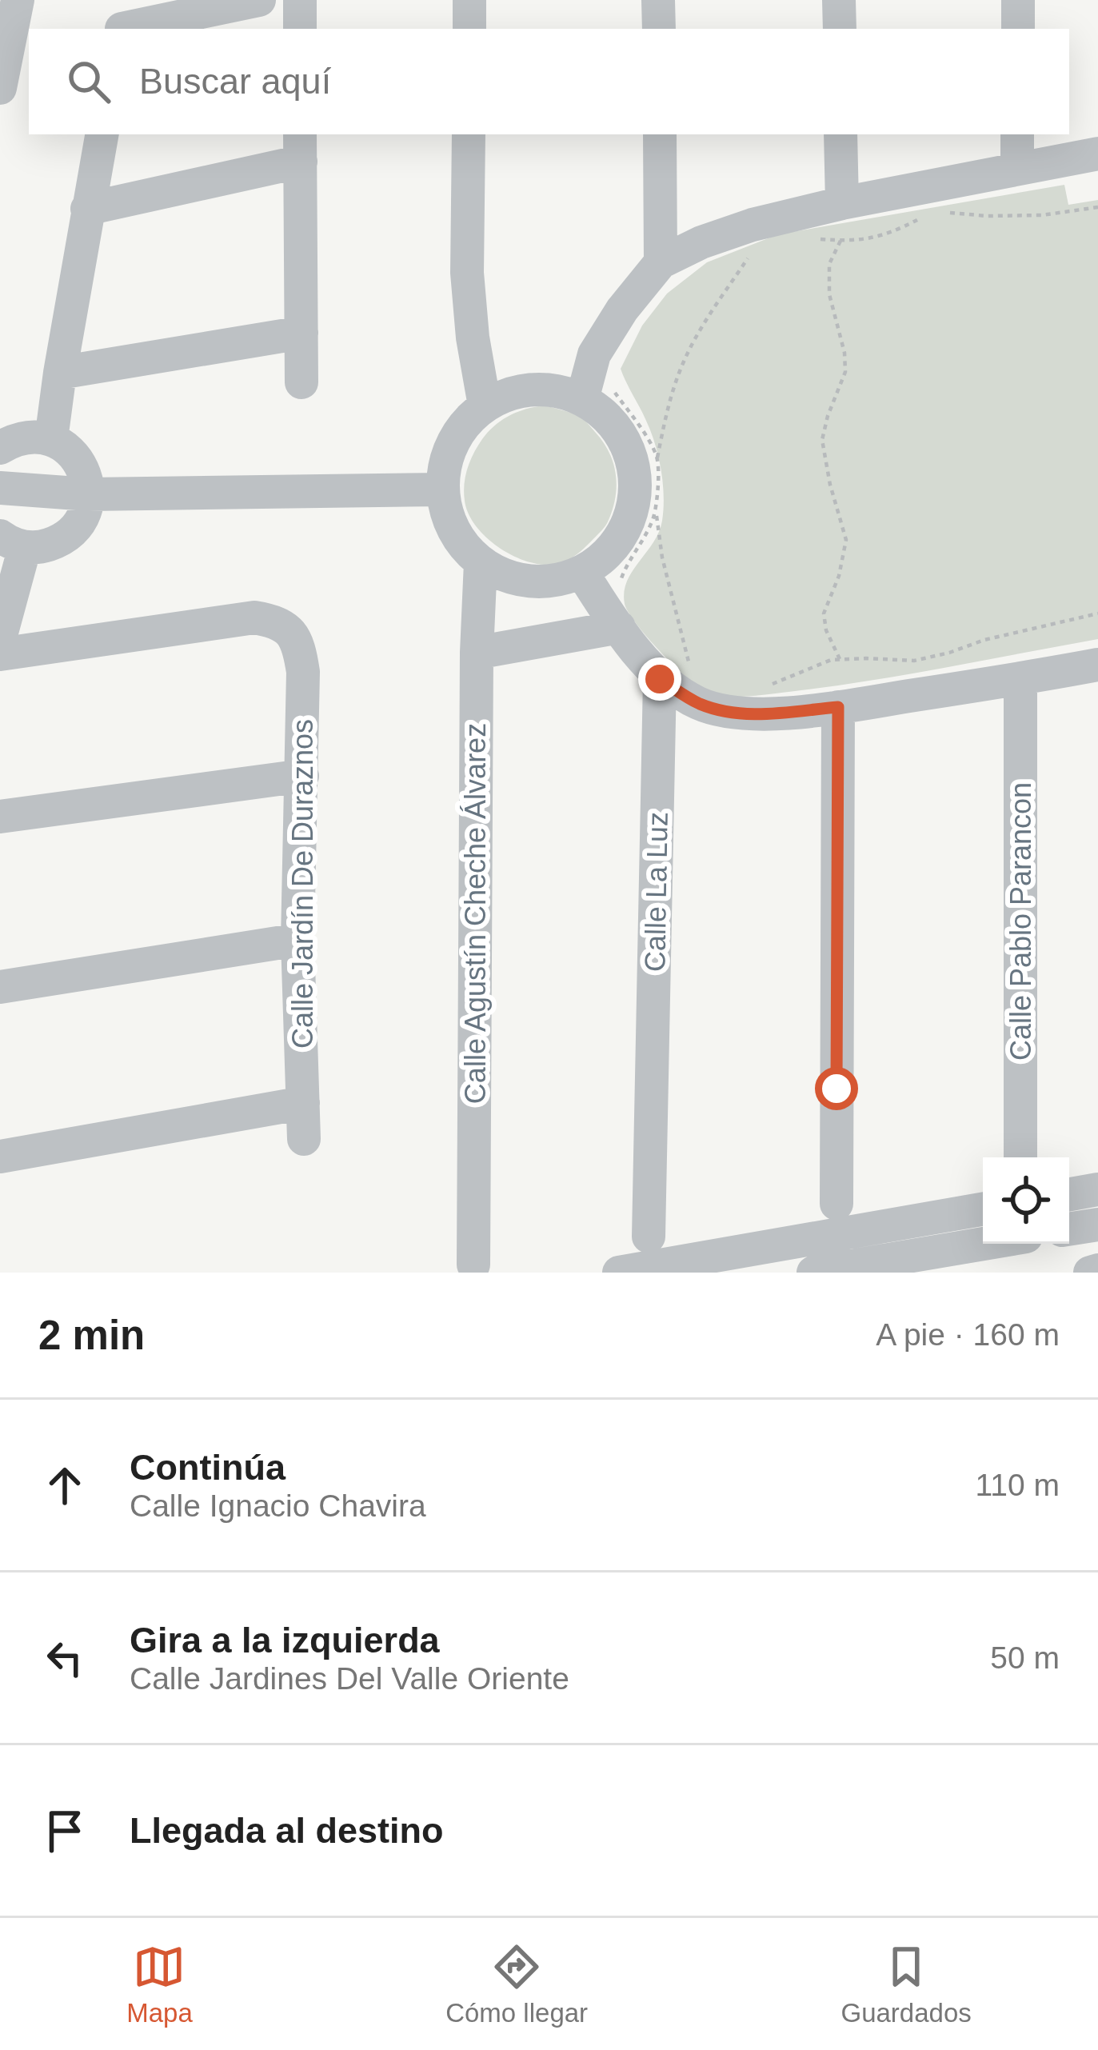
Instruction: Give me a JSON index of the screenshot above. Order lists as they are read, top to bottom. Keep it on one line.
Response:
{"streets":{"street":["Calle Jardín De Duraznos","Calle La Luz","Calle Agustín Cheche Álvarez","Calle Pablo Parancon"]},"page":{"search":"Buscar aquí","heading":["2 min","A pie · 160 m"],"list":[["Continúa","Calle Ignacio Chavira","110 m"],["Gira a la izquierda","Calle Jardines Del Valle Oriente","50 m"],"Llegada al destino"],"nav":["Mapa","Cómo llegar","Guardados"]}}
